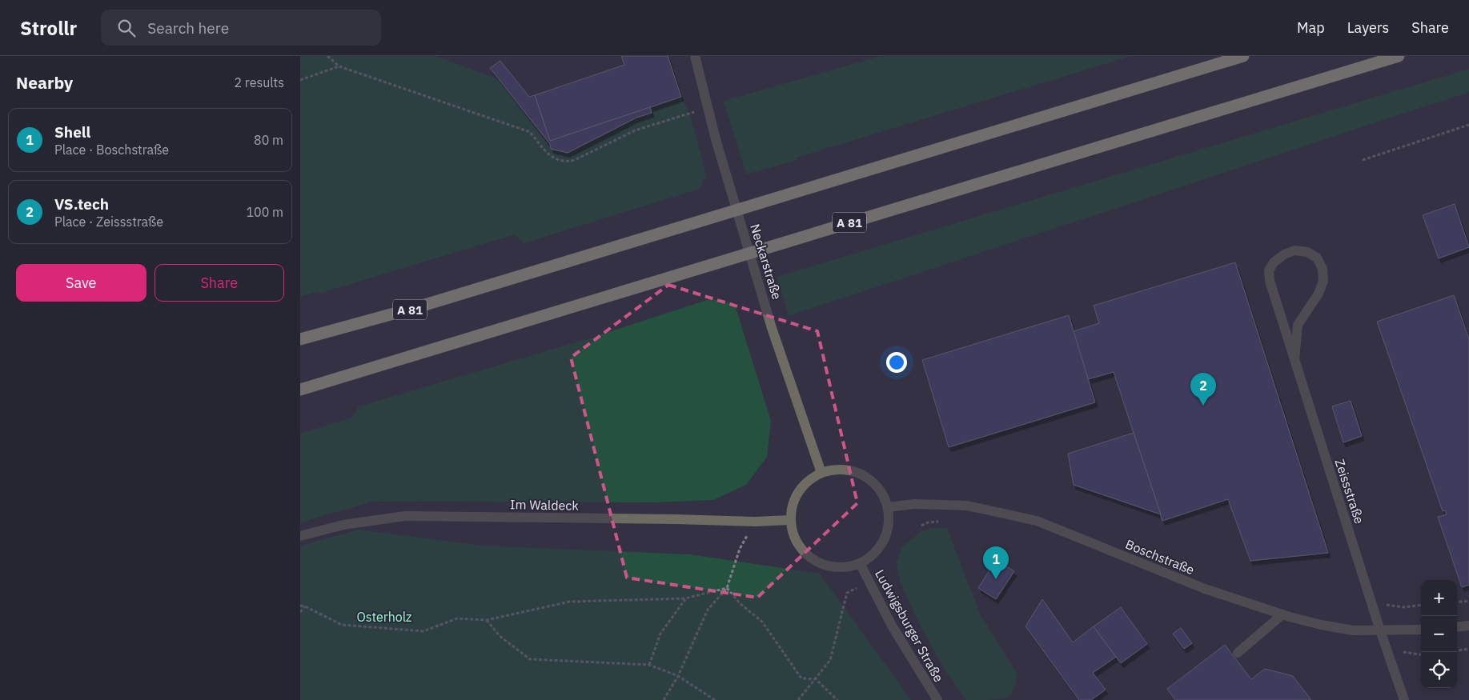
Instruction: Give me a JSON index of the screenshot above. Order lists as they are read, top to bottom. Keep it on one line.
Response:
{"streets":{"highway":["A 81"],"street":["Neckarstraße","Zeissstraße","Im Waldeck","Boschstraße","Ludwigsburger Straße"]},"crossings":[["Neckarstraße","Im Waldeck"],["Neckarstraße","Boschstraße"],["Neckarstraße","Ludwigsburger Straße"],["Zeissstraße","Boschstraße"],["Im Waldeck","Boschstraße"],["Im Waldeck","Ludwigsburger Straße"],["Boschstraße","Ludwigsburger Straße"]],"parks":["Osterholz"],"page":{"header":"Strollr","search":"Search here","nav":["Map","Layers","Share"],"heading":["Nearby","2 results"],"list":[{"mark":"1","name":"Shell","note":"Place · Boschstraße","value":"80 m"},{"mark":"2","name":"VS.tech","note":"Place · Zeissstraße","value":"100 m"}],"buttons":["Save","Share"],"pins":["2","1"],"map_buttons":["+","−"]}}
